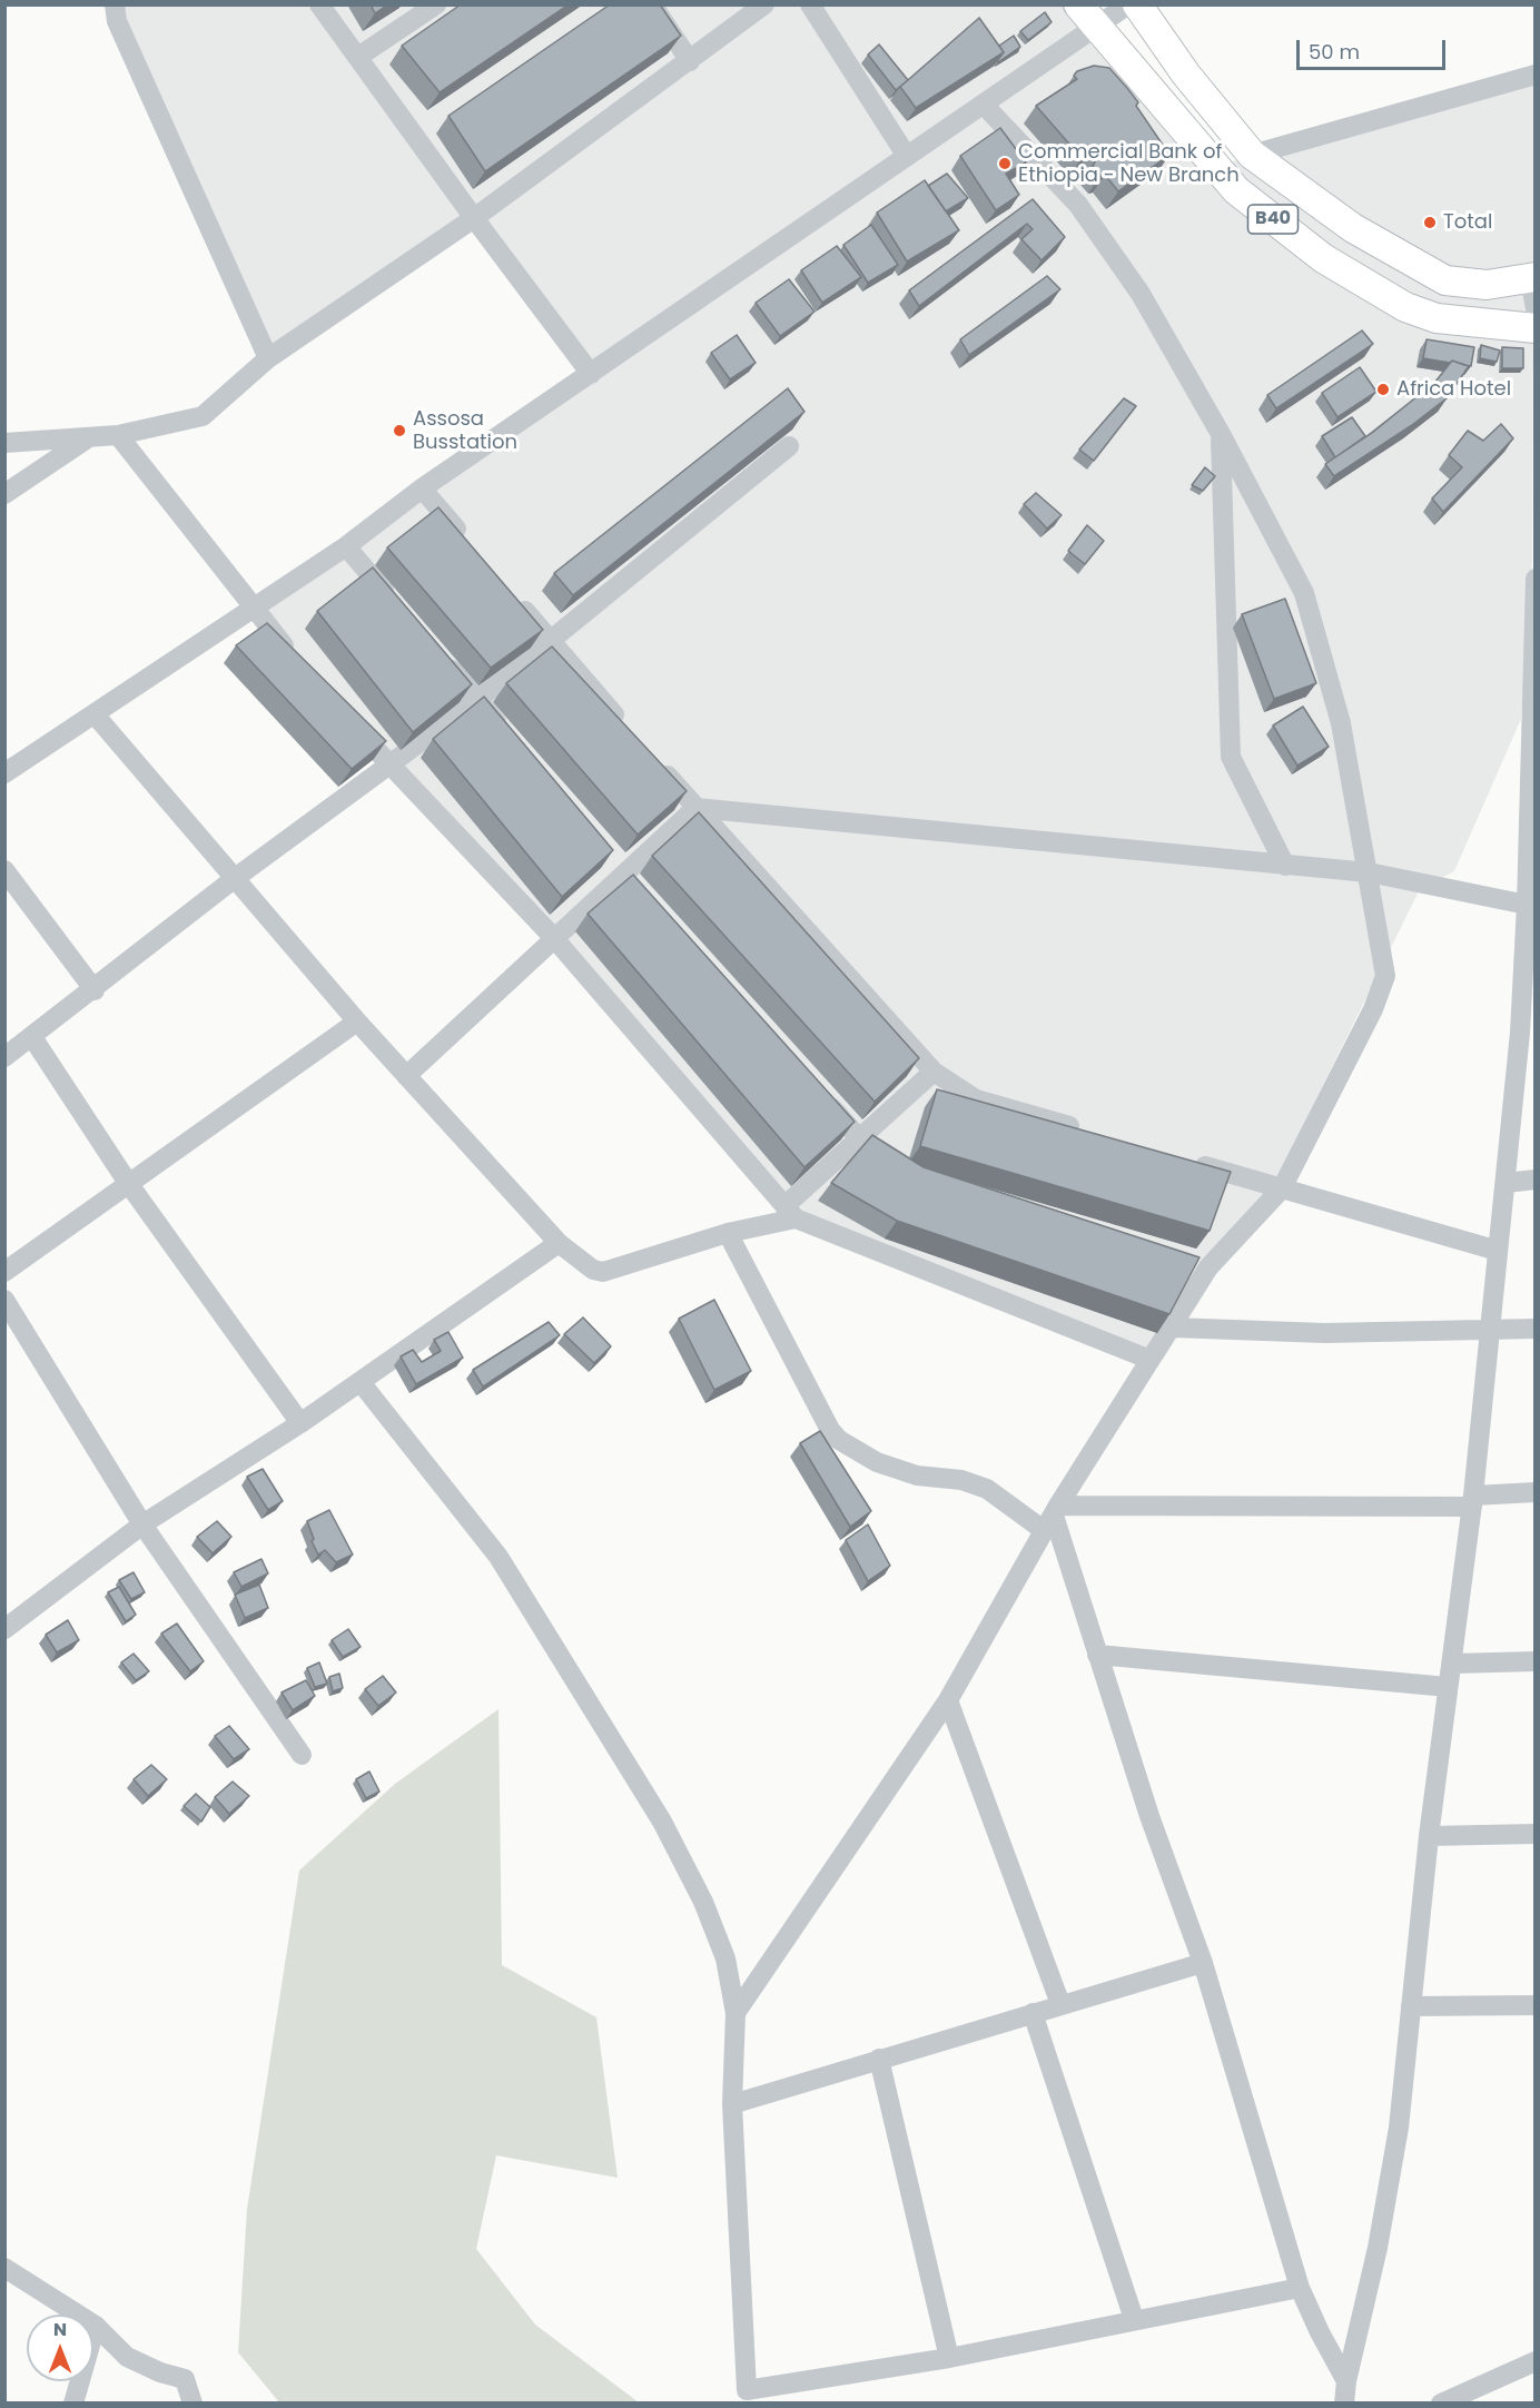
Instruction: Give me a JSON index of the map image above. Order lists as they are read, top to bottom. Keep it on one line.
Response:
{"streets":{"highway":["B40"]},"places":["Commercial Bank of Ethiopia - New Branch","Total","Africa Hotel","Assosa Busstation"],"scale_bar":"50 m","north":"top"}
